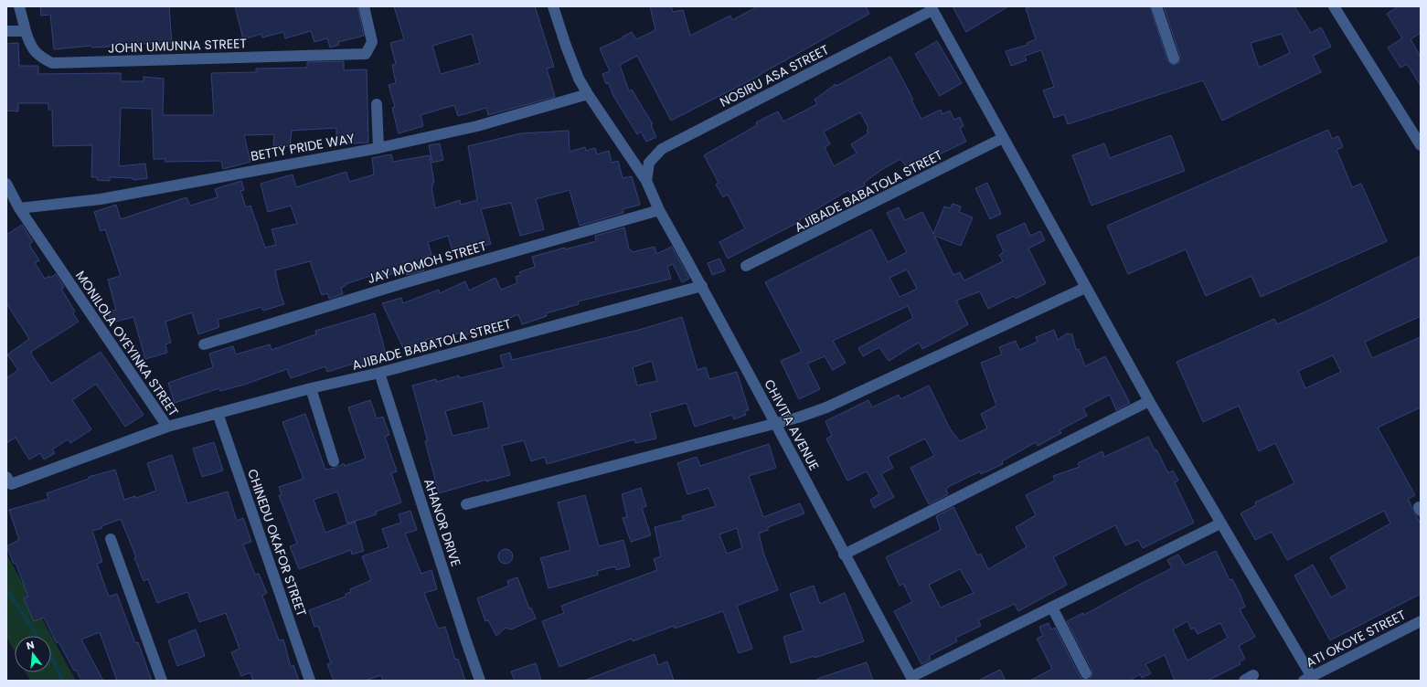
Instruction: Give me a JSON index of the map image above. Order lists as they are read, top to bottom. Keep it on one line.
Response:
{"streets":{"street":["JOHN UMUNNA STREET","NOSIRU ASA STREET","BETTY PRIDE WAY","AJIBADE BABATOLA STREET","JAY MOMOH STREET","MONILOLA OYEYINKA STREET","CHIVITA AVENUE","AHANOR DRIVE","CHINEDU OKAFOR STREET","ATI OKOYE STREET"]},"crossings":[["NOSIRU ASA STREET","CHIVITA AVENUE"],["BETTY PRIDE WAY","MONILOLA OYEYINKA STREET"],["BETTY PRIDE WAY","CHIVITA AVENUE"],["AJIBADE BABATOLA STREET","MONILOLA OYEYINKA STREET"],["AJIBADE BABATOLA STREET","CHIVITA AVENUE"],["AJIBADE BABATOLA STREET","AHANOR DRIVE"],["AJIBADE BABATOLA STREET","CHINEDU OKAFOR STREET"],["JAY MOMOH STREET","CHIVITA AVENUE"]],"north":"top"}
